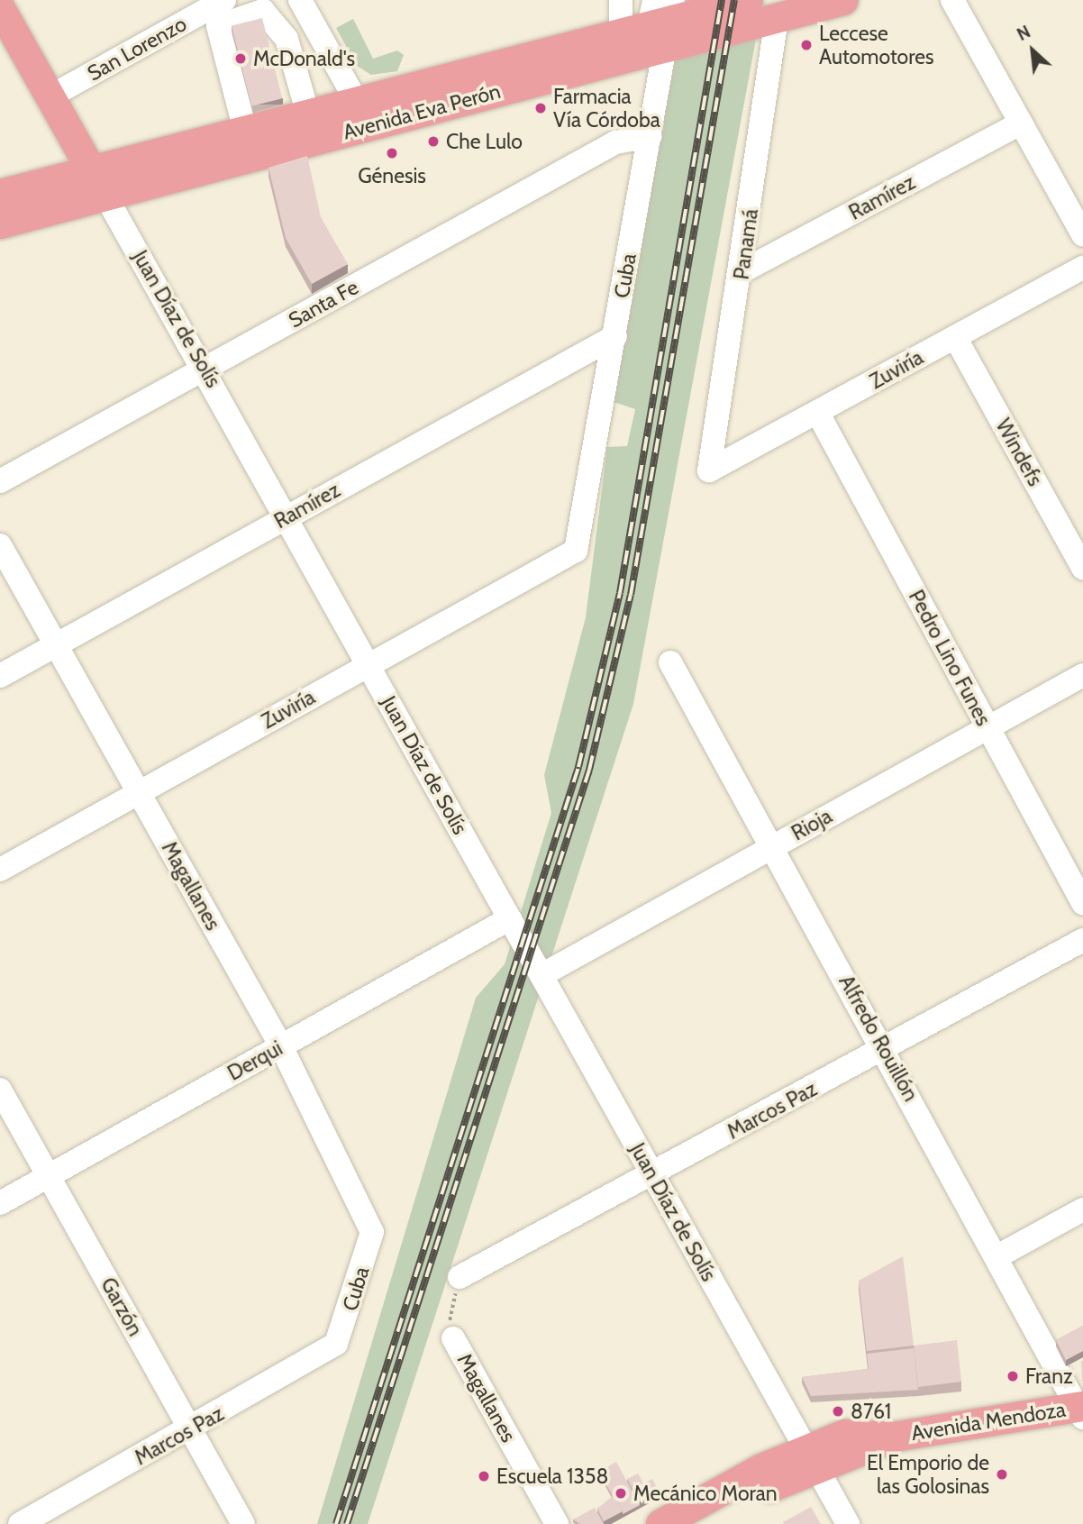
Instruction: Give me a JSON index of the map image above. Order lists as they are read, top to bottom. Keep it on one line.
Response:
{"streets":{"main road":["Avenida Eva Perón","Juan Díaz de Solís","Avenida Mendoza"],"street":["San Lorenzo","Ramírez","Panamá","Cuba","Santa Fe","Zuviría","Windefs","Pedro Lino Funes","Rioja","Magallanes","Alfredo Rouillón","Derqui","Marcos Paz","Garzón"]},"crossings":[["San Lorenzo","Juan Díaz de Solís"],["Avenida Eva Perón","Panamá"],["Avenida Eva Perón","Cuba"],["Avenida Eva Perón","Juan Díaz de Solís"],["Ramírez","Panamá"],["Ramírez","Cuba"],["Ramírez","Juan Díaz de Solís"],["Ramírez","Magallanes"],["Panamá","Zuviría"],["Cuba","Santa Fe"],["Cuba","Zuviría"],["Cuba","Magallanes"],["Cuba","Marcos Paz"],["Santa Fe","Juan Díaz de Solís"],["Juan Díaz de Solís","Zuviría"],["Juan Díaz de Solís","Rioja"],["Juan Díaz de Solís","Derqui"],["Juan Díaz de Solís","Marcos Paz"],["Juan Díaz de Solís","Avenida Mendoza"],["Zuviría","Windefs"],["Zuviría","Pedro Lino Funes"],["Zuviría","Magallanes"],["Pedro Lino Funes","Rioja"],["Rioja","Alfredo Rouillón"],["Magallanes","Derqui"],["Alfredo Rouillón","Marcos Paz"],["Alfredo Rouillón","Avenida Mendoza"],["Derqui","Garzón"],["Marcos Paz","Garzón"]],"places":["Leccese Automotores","McDonald's","Farmacia Vía Córdoba","Che Lulo","Génesis","Franz","8761","El Emporio de las Golosinas","Escuela 1358","Mecánico Moran"],"north":"top left"}
